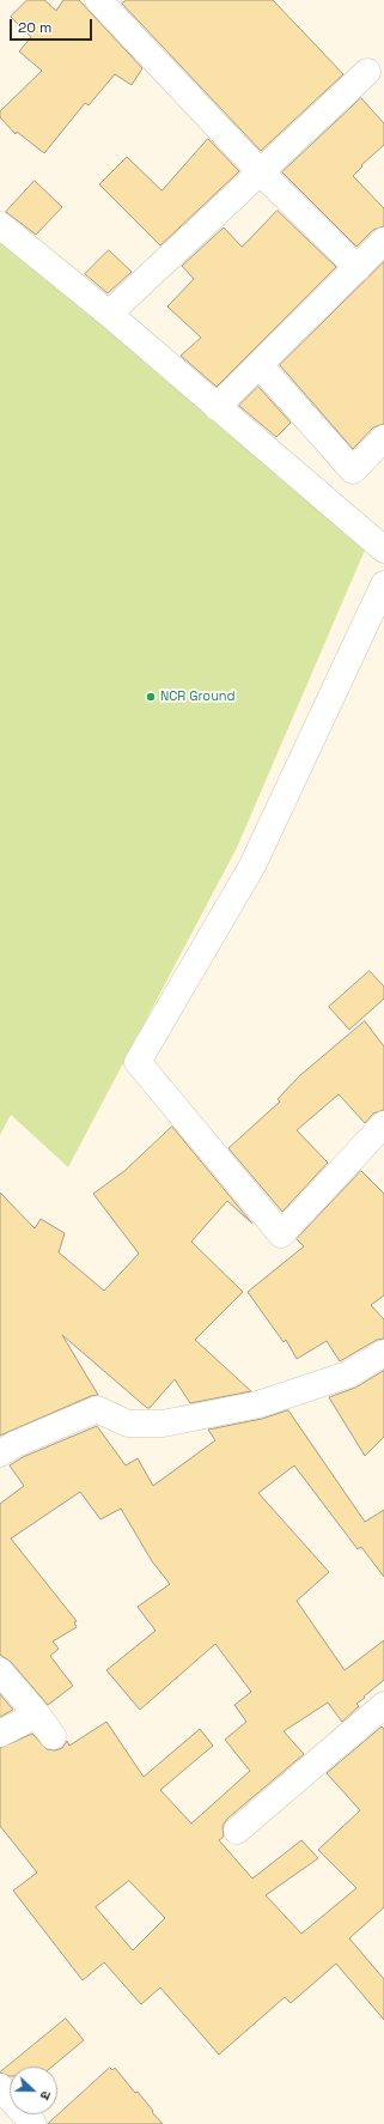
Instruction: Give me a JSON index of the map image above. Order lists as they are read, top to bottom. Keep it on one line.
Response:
{"places":["NCR Ground"],"scale_bar":"20 m","north":"right"}
